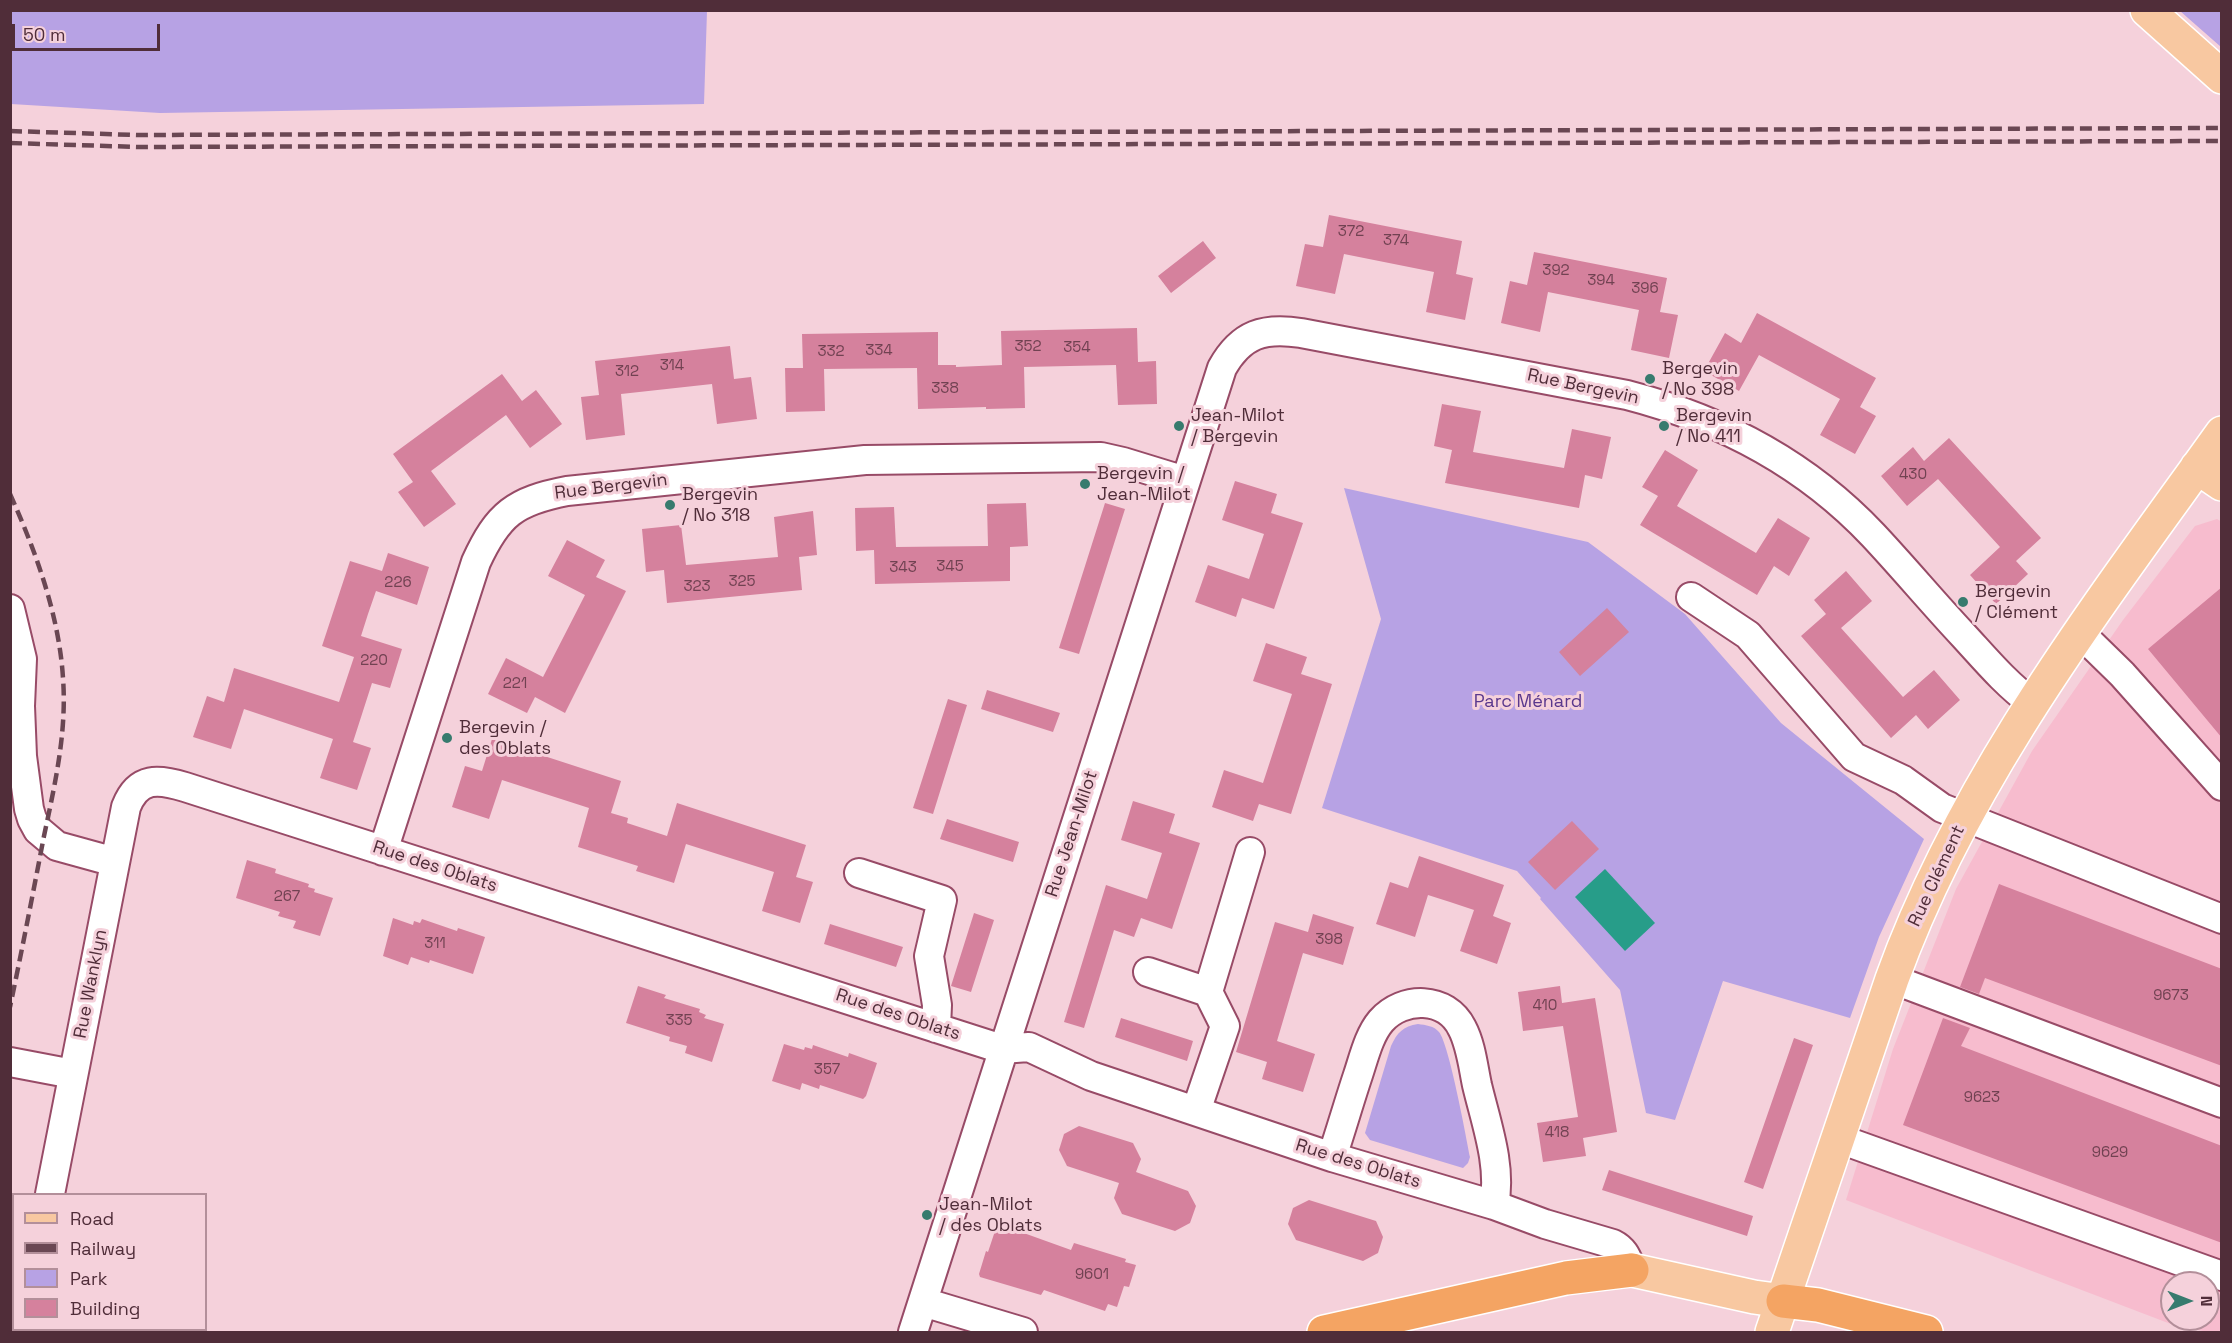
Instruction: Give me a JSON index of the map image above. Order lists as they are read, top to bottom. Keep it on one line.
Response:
{"streets":{"main road":["Rue Clément"],"street":["Rue Bergevin","Rue Jean-Milot","Rue des Oblats","Rue Wanklyn"]},"crossings":[["Rue Bergevin","Rue Jean-Milot"],["Rue Bergevin","Rue des Oblats"],["Rue Bergevin","Rue Clément"],["Rue Jean-Milot","Rue des Oblats"],["Rue des Oblats","Rue Wanklyn"]],"parks":["Parc Ménard"],"places":["Bergevin / No 398","Jean-Milot / Bergevin","Bergevin / No 411","Bergevin / Jean-Milot","Bergevin / No 318","Bergevin / Clément","Bergevin / des Oblats","Jean-Milot / des Oblats"],"house_numbers":["372","374","392","394","396","352","354","334","332","314","312","338","430","345","343","325","226","323","220","221","267","398","311","9673","410","335","357","9623","418","9629","9601"],"legend":["Road","Railway","Park","Building"],"scale_bar":"50 m","north":"right"}
